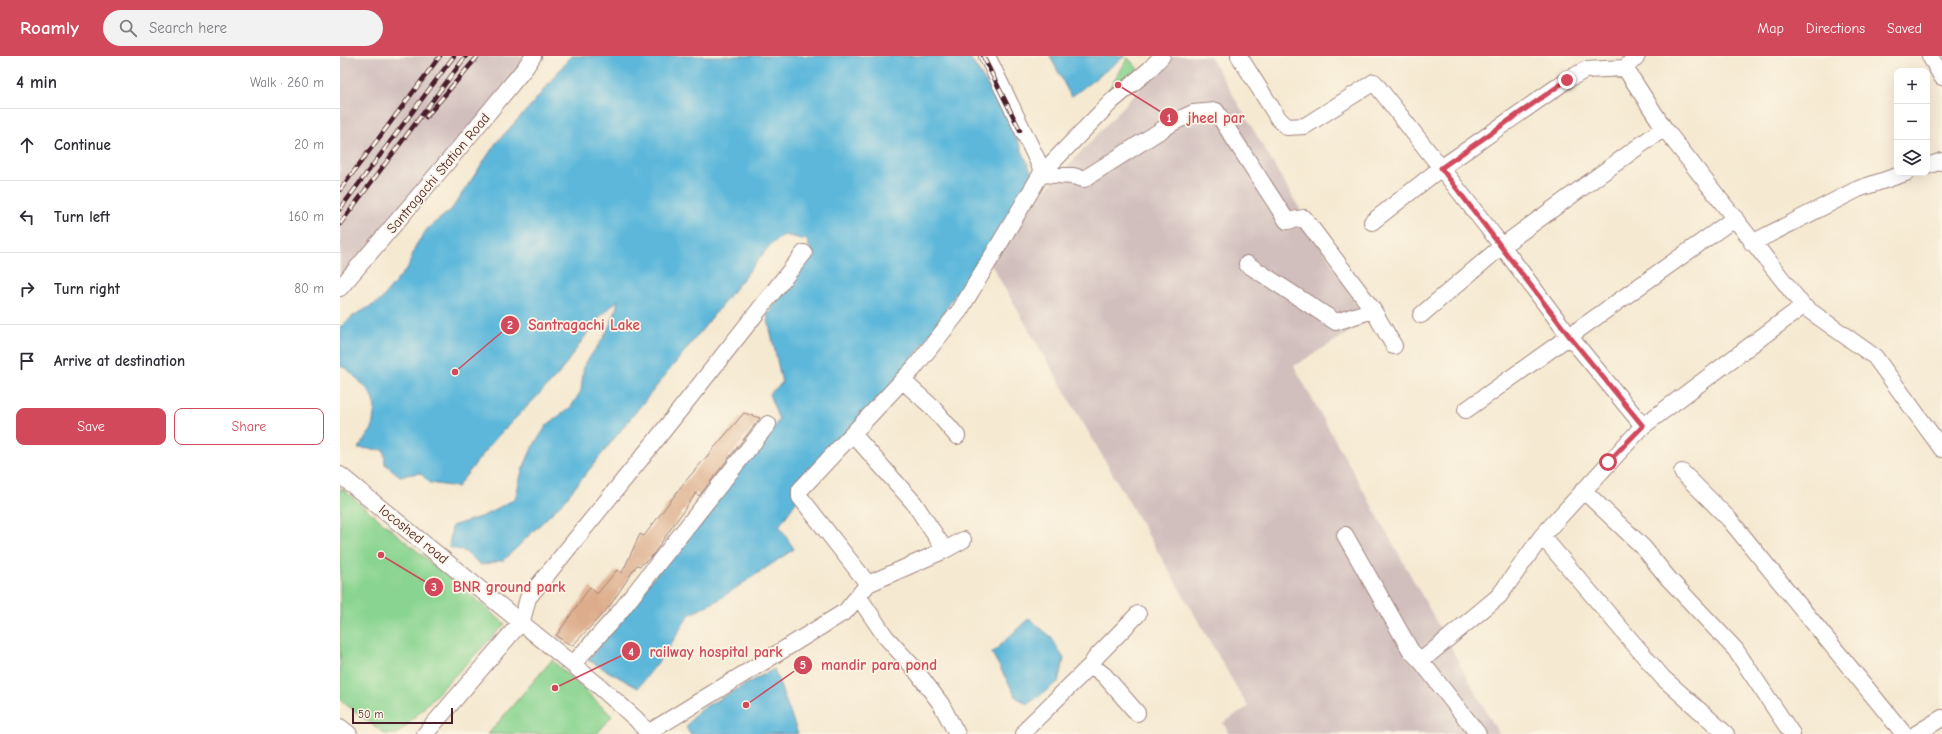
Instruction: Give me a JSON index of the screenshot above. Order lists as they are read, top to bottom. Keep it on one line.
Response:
{"streets":{"street":["Santragachi Station Road","locoshed road"]},"places":["jheel par","Santragachi Lake","BNR ground park","railway hospital park","mandir para pond"],"scale_bar":"50 m","page":{"header":"Roamly","search":"Search here","nav":["Map","Directions","Saved"],"heading":["4 min","Walk · 260 m"],"map_buttons":["+","−"],"list":[["Continue","20 m"],["Turn left","160 m"],["Turn right","80 m"],"Arrive at destination"],"buttons":["Save","Share"],"scale":"50 m"}}
